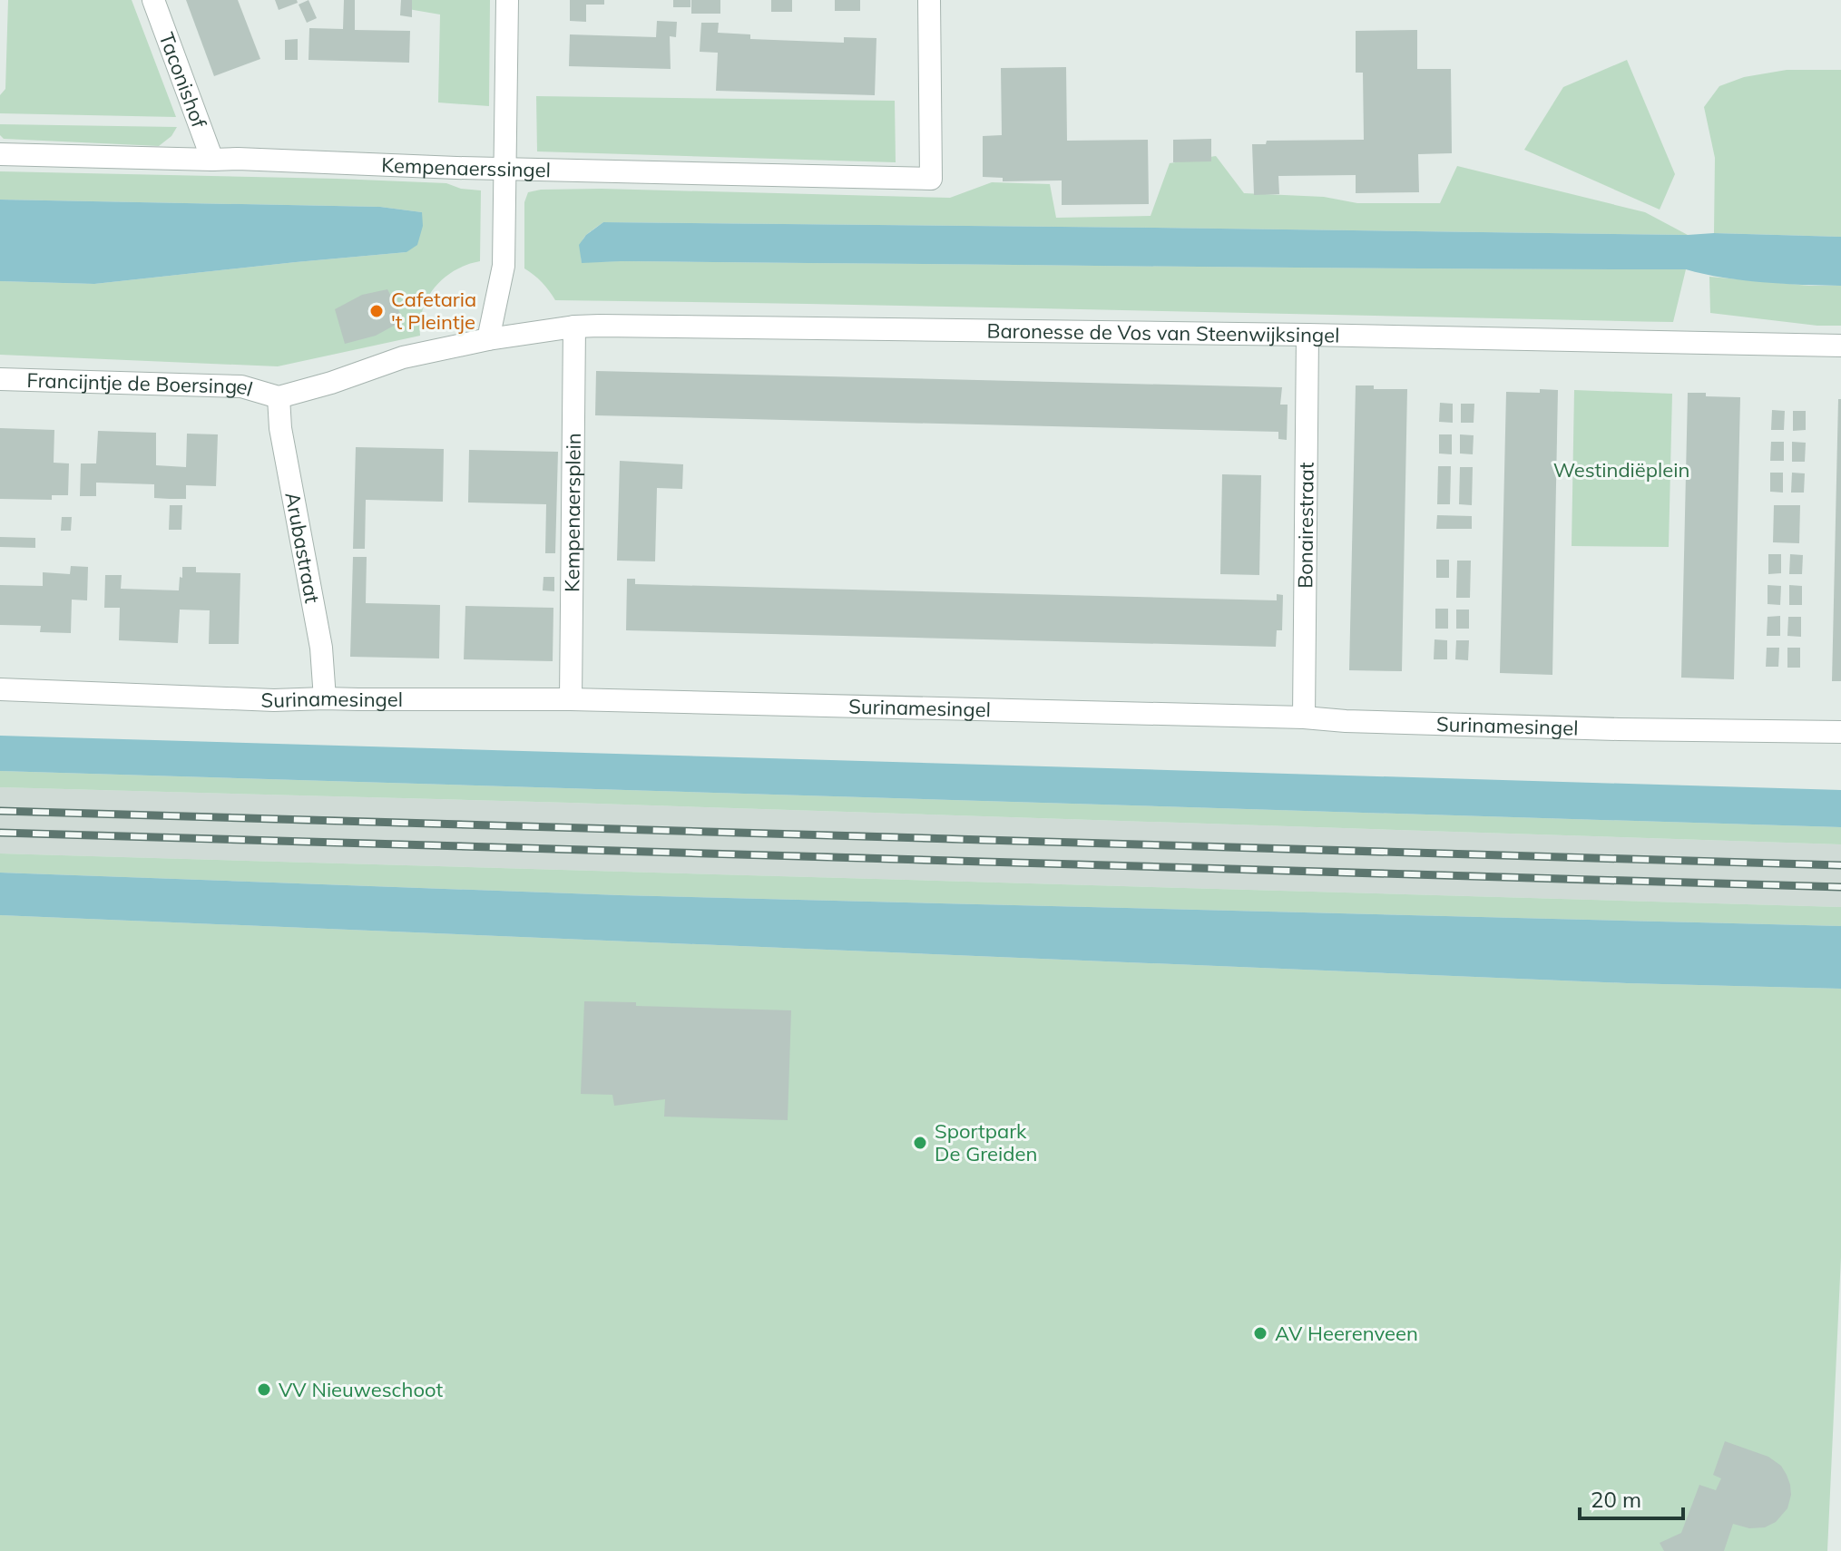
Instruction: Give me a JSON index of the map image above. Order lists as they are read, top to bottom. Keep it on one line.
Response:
{"streets":{"street":["Taconishof","Kempenaerssingel","Baronesse de Vos van Steenwijksingel","Francijntje de Boersingel","Kempenaersplein","Bonairestraat","Arubastraat","Surinamesingel"]},"crossings":[["Taconishof","Kempenaerssingel"],["Baronesse de Vos van Steenwijksingel","Kempenaersplein"],["Baronesse de Vos van Steenwijksingel","Bonairestraat"],["Francijntje de Boersingel","Arubastraat"],["Kempenaersplein","Surinamesingel"],["Bonairestraat","Surinamesingel"],["Arubastraat","Surinamesingel"]],"parks":["Westindiëplein"],"places":["Cafetaria 't Pleintje","Sportpark De Greiden","AV Heerenveen","VV Nieuweschoot"],"scale_bar":"20 m"}
